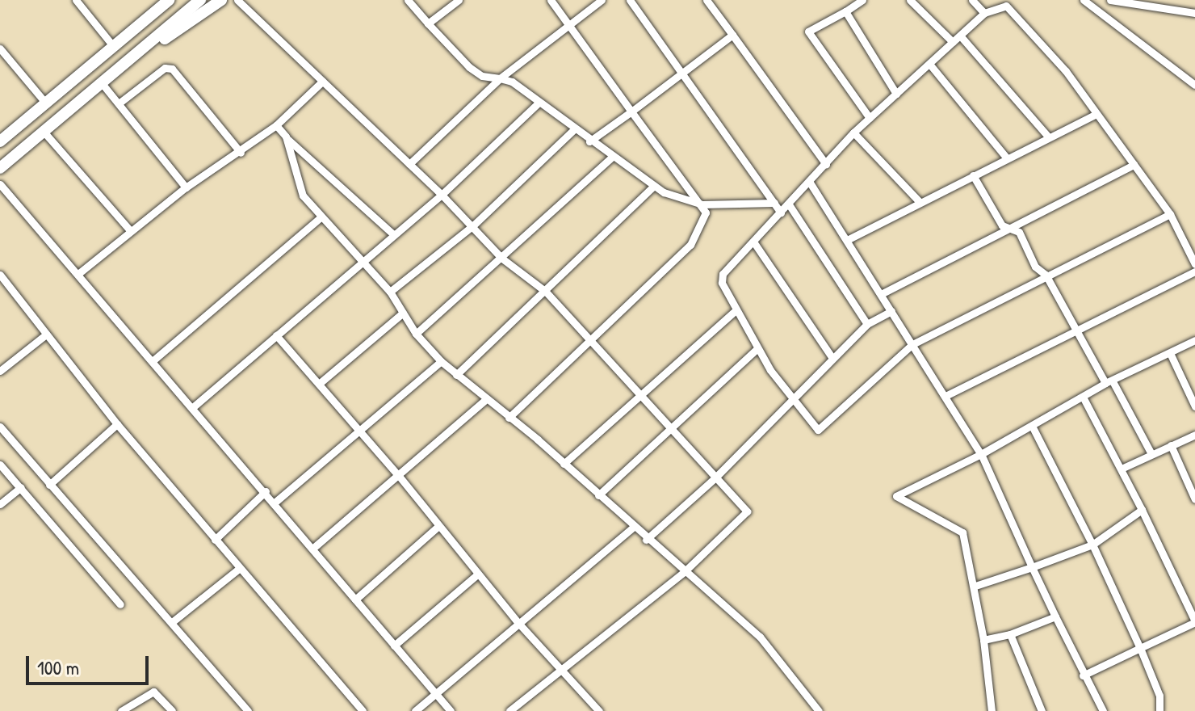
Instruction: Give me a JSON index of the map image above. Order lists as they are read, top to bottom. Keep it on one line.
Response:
{"scale_bar":"100 m"}
